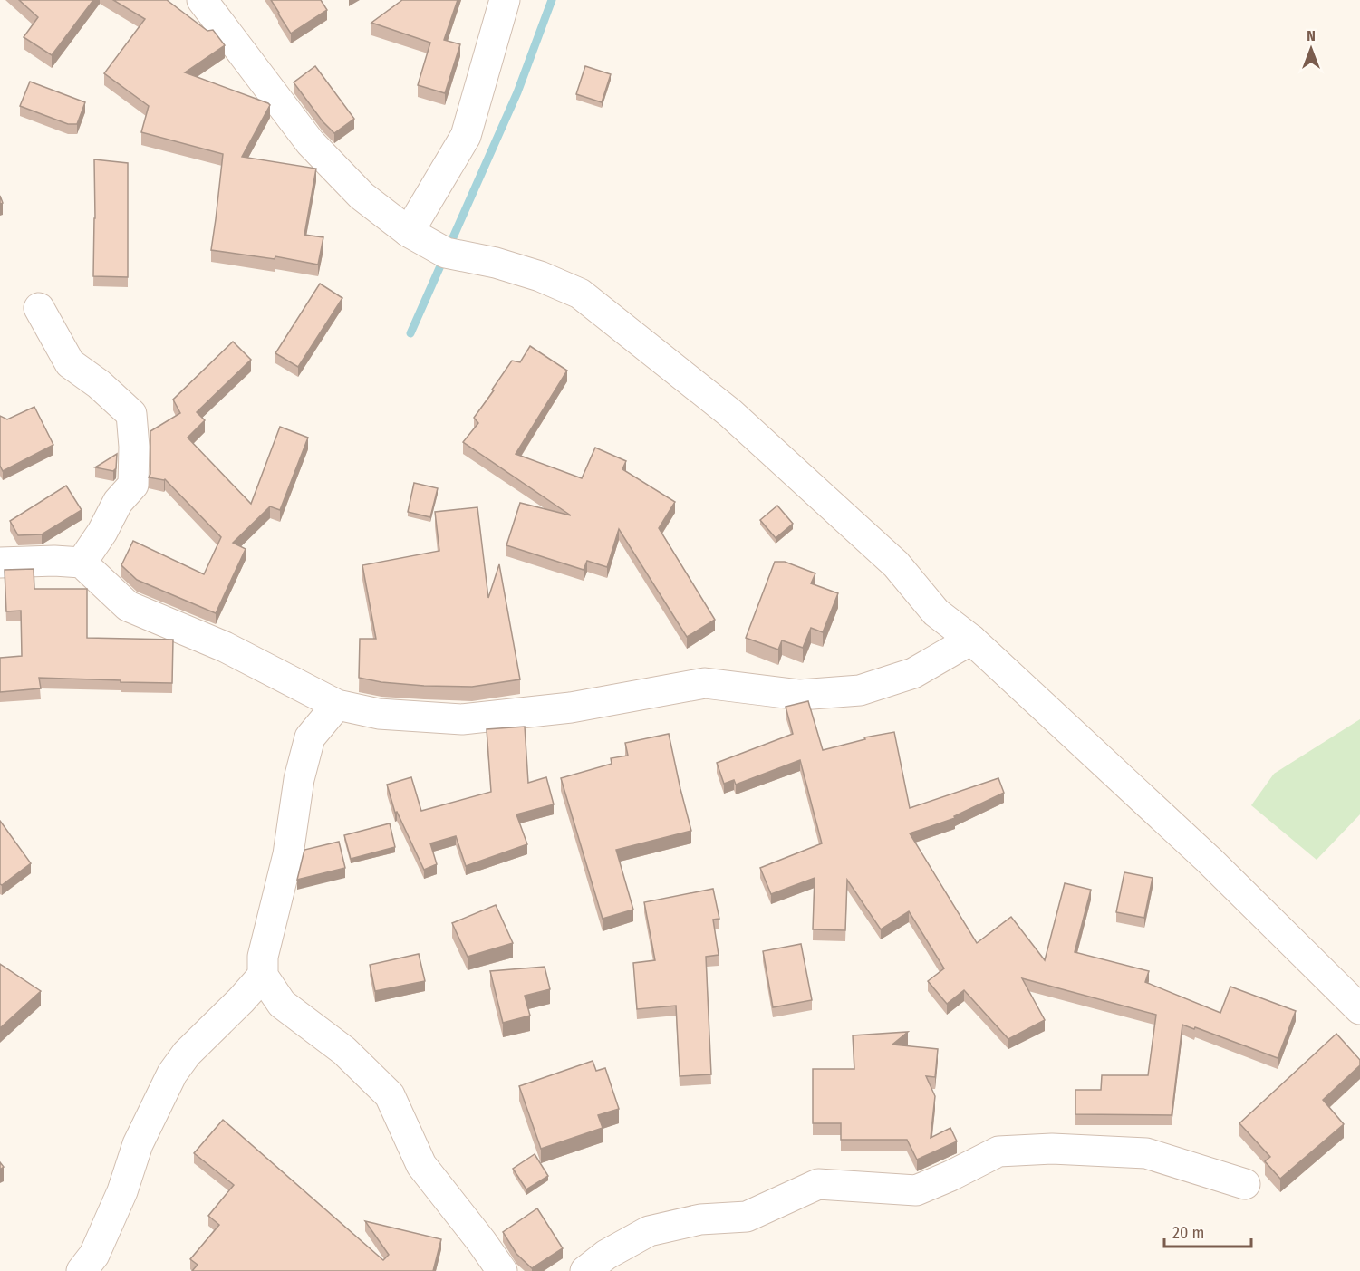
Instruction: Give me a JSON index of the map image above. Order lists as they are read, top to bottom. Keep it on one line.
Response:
{"scale_bar":"20 m","north":"top"}
